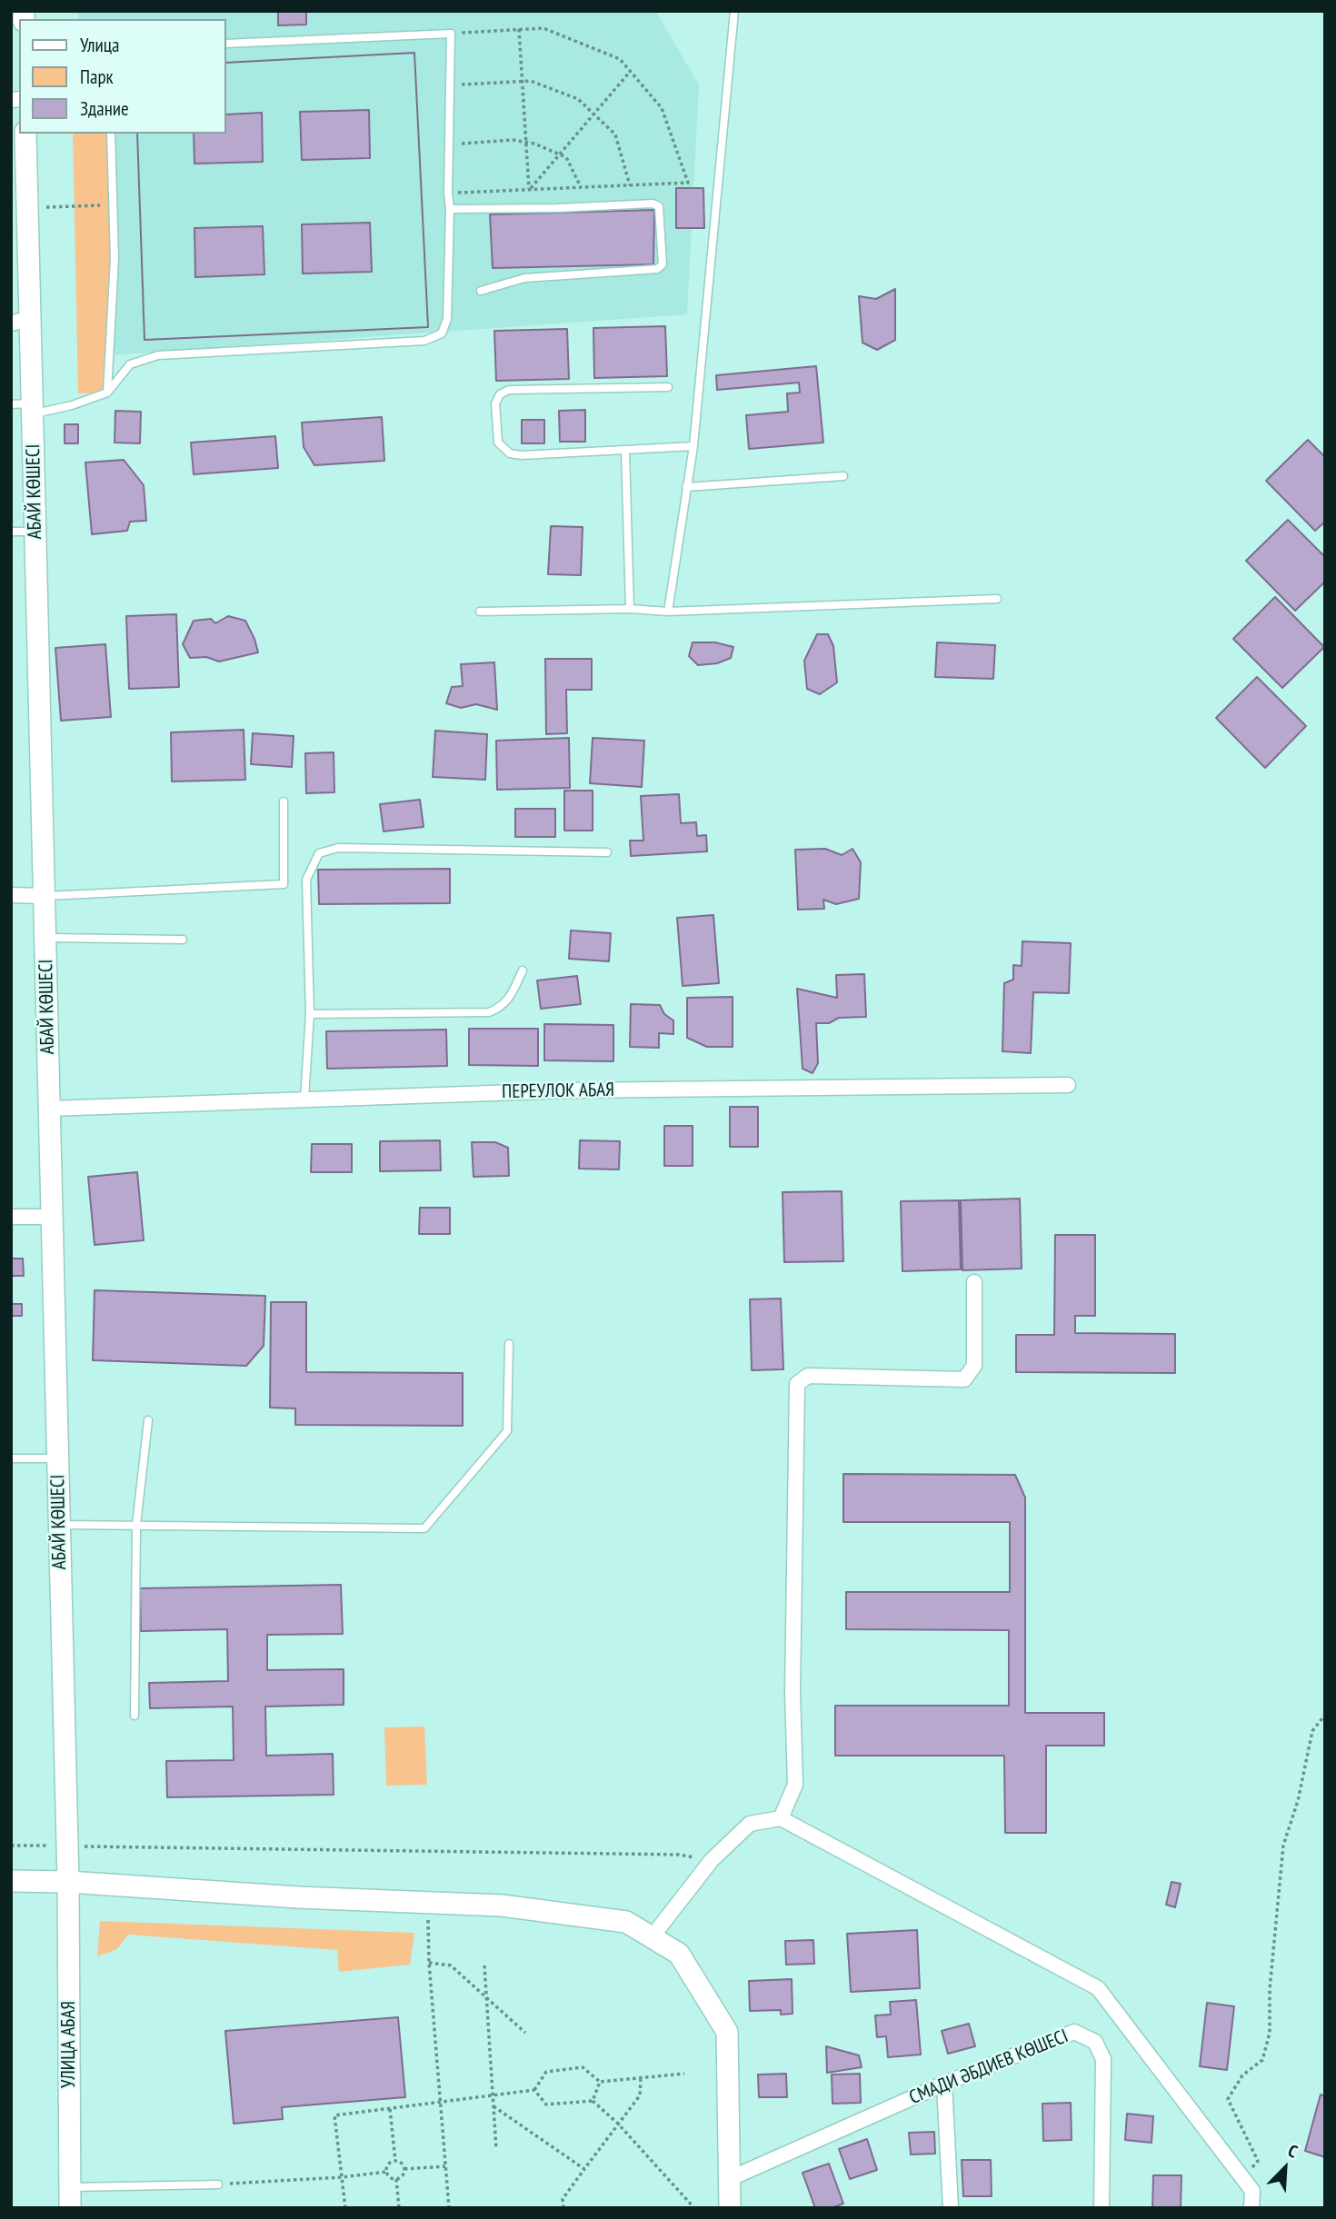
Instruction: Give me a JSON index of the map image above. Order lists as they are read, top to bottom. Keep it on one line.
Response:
{"streets":{"main road":["АБАЙ КӨШЕСІ","УЛИЦА АБАЯ"],"street":["ПЕРЕУЛОК АБАЯ","СМАДИ ӘБДИЕВ КӨШЕСІ"]},"crossings":[["АБАЙ КӨШЕСІ","ПЕРЕУЛОК АБАЯ"],["АБАЙ КӨШЕСІ","УЛИЦА АБАЯ"]],"legend":["Улица","Парк","Здание"],"north":"top right"}
